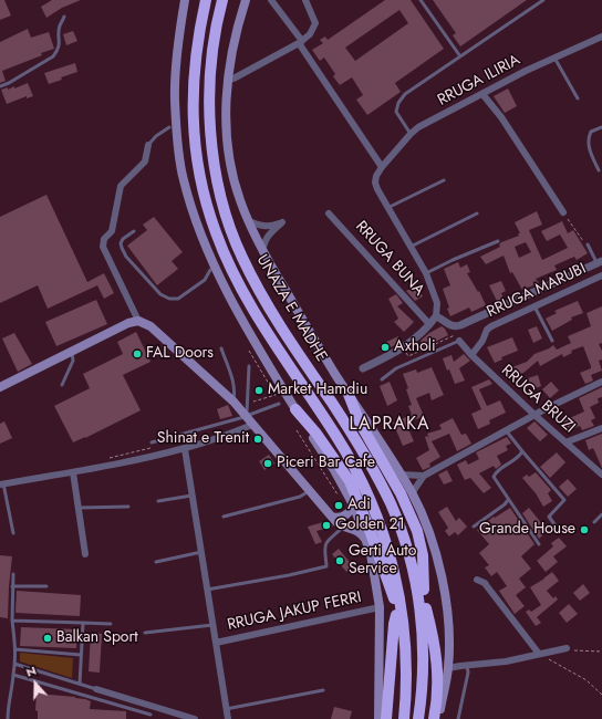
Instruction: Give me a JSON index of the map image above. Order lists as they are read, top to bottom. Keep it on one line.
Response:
{"streets":{"highway":["UNAZA E MADHE"],"street":["RRUGA ILIRIA","RRUGA BUNA","RRUGA MARUBI","RRUGA BRUZI","RRUGA JAKUP FERRI"]},"crossings":[["RRUGA MARUBI","RRUGA BRUZI"]],"districts":["LAPRAKA"],"places":["Axholi","FAL Doors","Market Hamdiu","Shinat e Trenit","Piceri Bar Cafe","Adi","Golden 21","Grande House","Gerti Auto Service","Balkan Sport"],"north":"top"}
